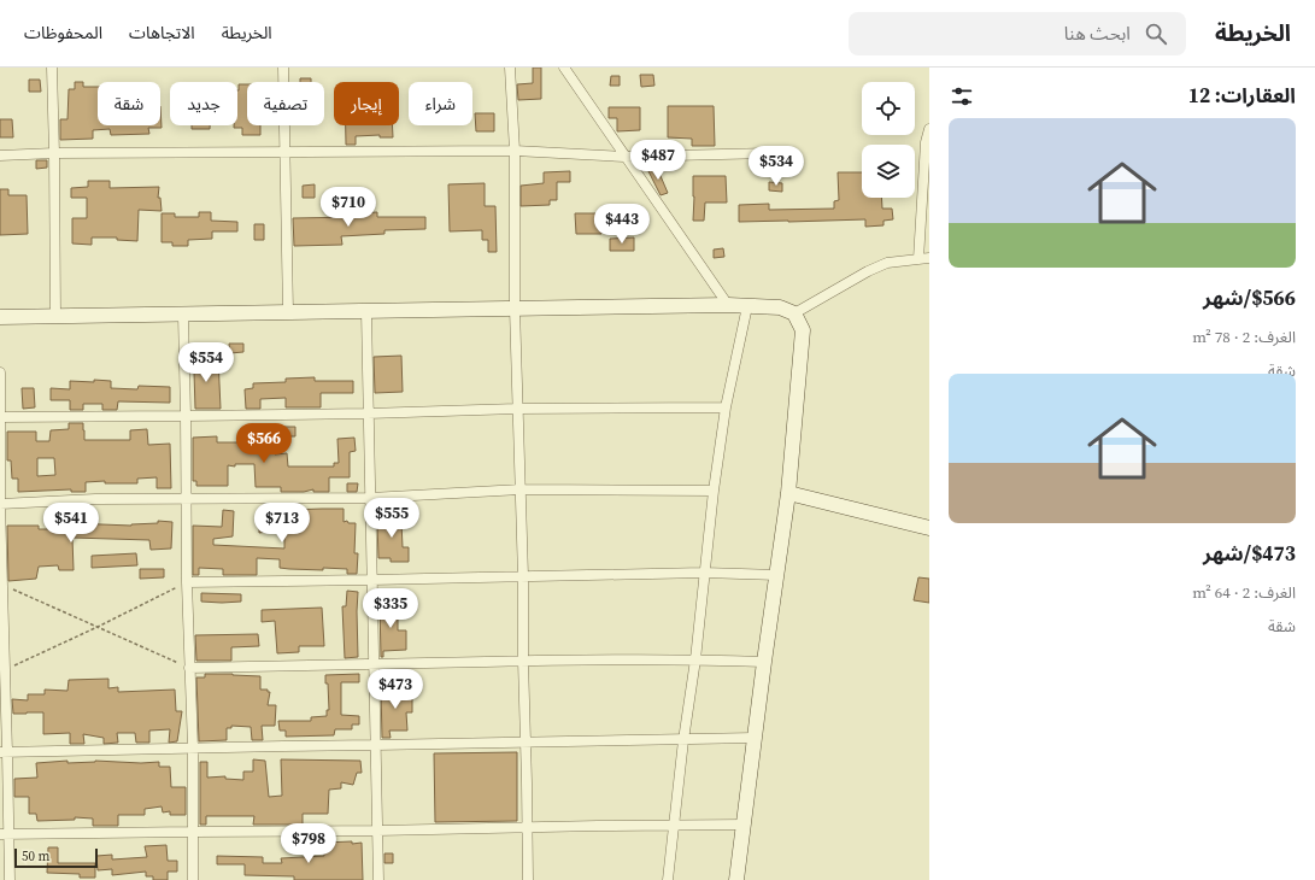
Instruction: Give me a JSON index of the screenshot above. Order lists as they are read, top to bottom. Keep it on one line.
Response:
{"scale_bar":"50 m","page":{"header":"الخريطة","search":"ابحث هنا","nav":["الخريطة","الاتجاهات","المحفوظات"],"heading":"العقارات: 12","chip":["شراء","إيجار","تصفية","جديد","شقة"],"list":[{"name":"$566/شهر","note":"الغرف: 2 · 78 m² · شقة"},{"name":"$473/شهر","note":"الغرف: 2 · 64 m² · شقة"}],"price":["$487","$534","$710","$443","$554","$566","$555","$541","$713","$335","$473","$798"],"scale":"50 m"}}
